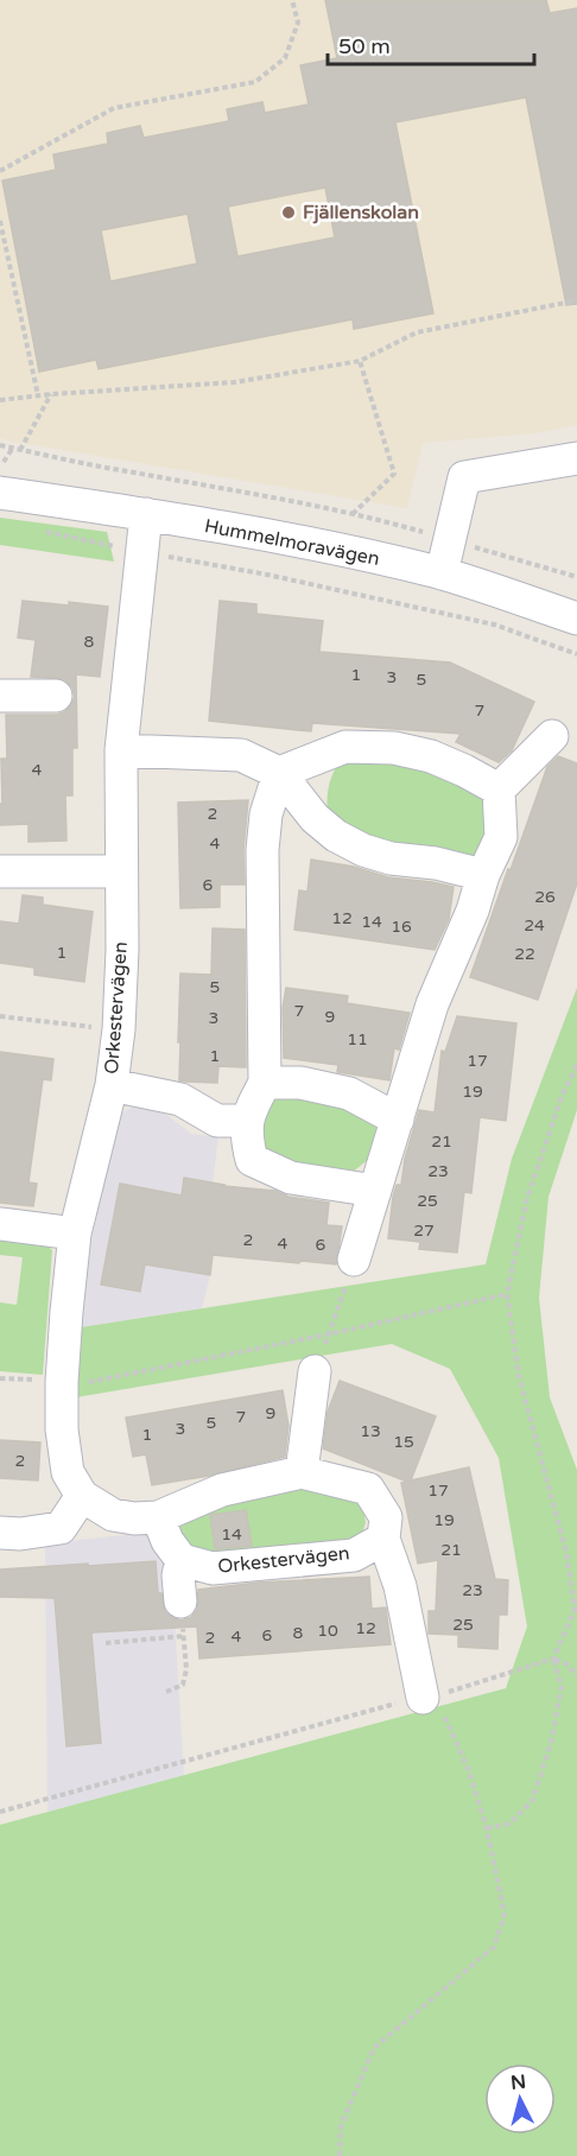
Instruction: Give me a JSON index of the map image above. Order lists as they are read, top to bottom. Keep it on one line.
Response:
{"streets":{"street":["Hummelmoravägen","Orkestervägen"]},"crossings":[["Hummelmoravägen","Orkestervägen"]],"places":["Fjällenskolan"],"house_numbers":["8","1","3","5","7","4","2","4","6","26","12","14","24","16","1","22","5","7","9","3","11","1","17","19","21","23","25","27","2","4","6","9","7","5","3","13","1","15","2","17","19","14","21","23","25","12","10","8","6","4","2"],"scale_bar":"50 m","north":"top"}
